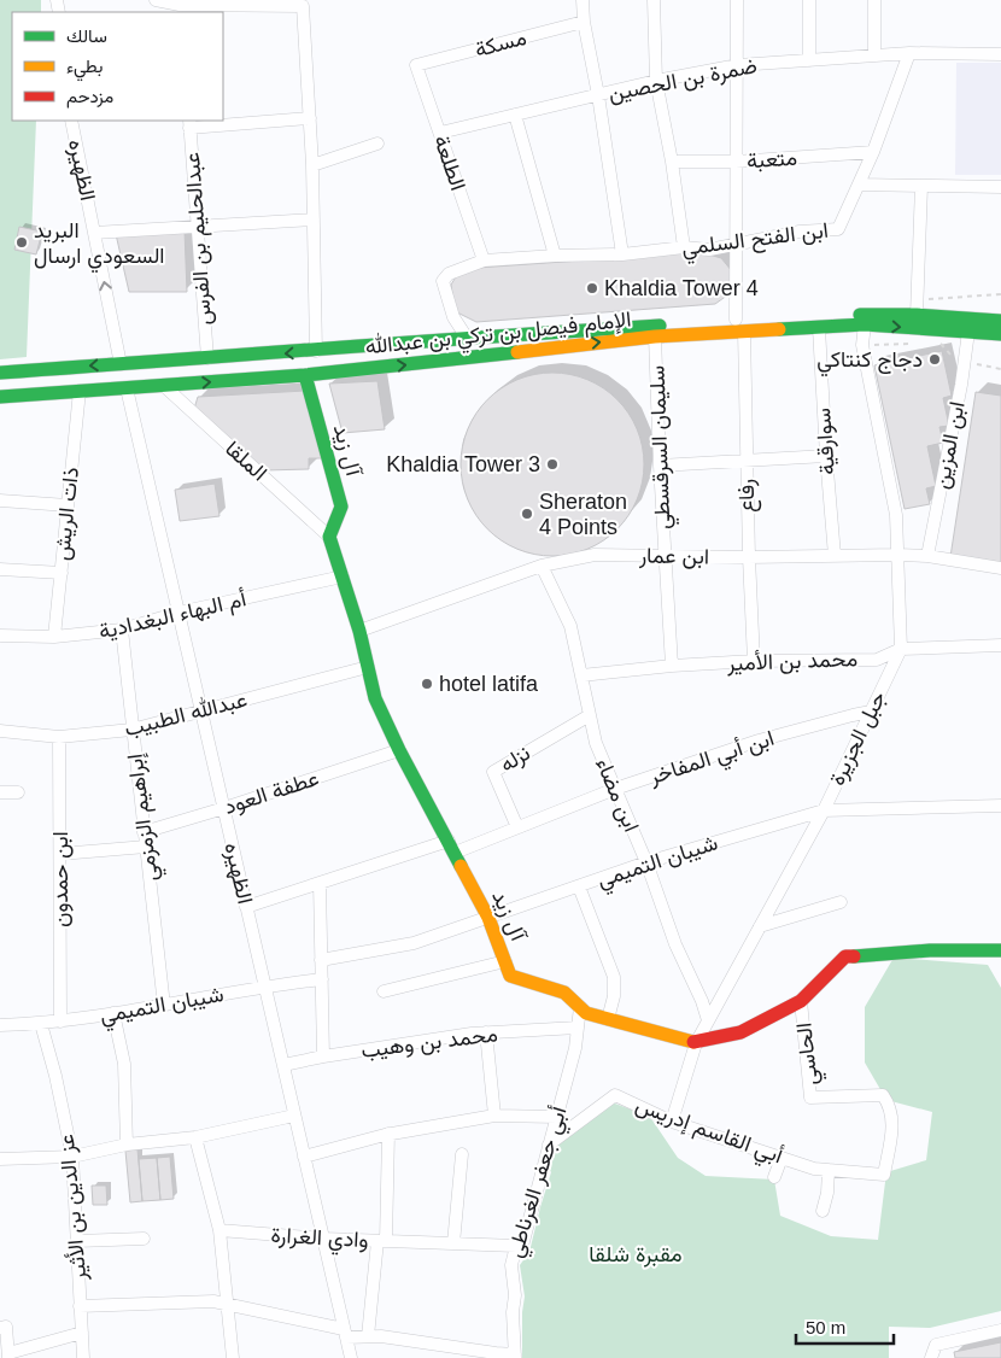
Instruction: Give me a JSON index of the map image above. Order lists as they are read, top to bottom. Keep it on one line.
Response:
{"streets":{"main road":["الإمام فيصل بن تركي بن عبدالله","آل زيد"],"street":["مسكة","ضمرة بن الحصين","متعبة","الطلعة","الظهيره","عبدالحليم بن الفرس","ابن الفتح السلمي","سوارقية","ابن المزين","سليمان السرقسطي","الملقا","رفاع","ذات الريش","ابن عمار","أم البهاء البغدادية","محمد بن الأمير","عبدالله الطبيب","جبل الجزيرة","ابن أبي المفاخر","نزله","عطفة العود","ابن مضاء","إبراهيم الزمزمي","شيبان التميمي","ابن حمدون","محمد بن وهيب","الحاسي","أبي القاسم إدريس","أبي جعفر الغرناطي","عز الدين بن الأثير","وادي الغرارة"]},"crossings":[["مسكة","الطلعة"],["ضمرة بن الحصين","الطلعة"],["ضمرة بن الحصين","ابن الفتح السلمي"],["ضمرة بن الحصين","رفاع"],["متعبة","ابن الفتح السلمي"],["متعبة","رفاع"],["الطلعة","ابن الفتح السلمي"],["الظهيره","الإمام فيصل بن تركي بن عبدالله"],["الظهيره","أم البهاء البغدادية"],["الظهيره","عبدالله الطبيب"],["الظهيره","ابن أبي المفاخر"],["الظهيره","عطفة العود"],["الظهيره","شيبان التميمي"],["الظهيره","محمد بن وهيب"],["الظهيره","وادي الغرارة"],["عبدالحليم بن الفرس","الإمام فيصل بن تركي بن عبدالله"],["ابن الفتح السلمي","الإمام فيصل بن تركي بن عبدالله"],["ابن الفتح السلمي","رفاع"],["الإمام فيصل بن تركي بن عبدالله","سوارقية"],["الإمام فيصل بن تركي بن عبدالله","ابن المزين"],["الإمام فيصل بن تركي بن عبدالله","سليمان السرقسطي"],["الإمام فيصل بن تركي بن عبدالله","آل زيد"],["الإمام فيصل بن تركي بن عبدالله","الملقا"],["الإمام فيصل بن تركي بن عبدالله","رفاع"],["الإمام فيصل بن تركي بن عبدالله","ذات الريش"],["الإمام فيصل بن تركي بن عبدالله","جبل الجزيرة"],["سوارقية","ابن عمار"],["ابن المزين","ابن عمار"],["سليمان السرقسطي","ابن عمار"],["سليمان السرقسطي","محمد بن الأمير"],["آل زيد","الملقا"],["آل زيد","ابن عمار"],["آل زيد","أم البهاء البغدادية"],["آل زيد","عبدالله الطبيب"],["آل زيد","جبل الجزيرة"],["آل زيد","ابن أبي المفاخر"],["آل زيد","عطفة العود"],["آل زيد","شيبان التميمي"],["آل زيد","الحاسي"],["آل زيد","أبي جعفر الغرناطي"],["رفاع","ابن عمار"],["رفاع","محمد بن الأمير"],["ذات الريش","أم البهاء البغدادية"],["ابن عمار","جبل الجزيرة"],["ابن عمار","ابن مضاء"],["أم البهاء البغدادية","إبراهيم الزمزمي"],["محمد بن الأمير","جبل الجزيرة"],["محمد بن الأمير","ابن مضاء"],["عبدالله الطبيب","إبراهيم الزمزمي"],["عبدالله الطبيب","ابن حمدون"],["جبل الجزيرة","ابن أبي المفاخر"],["جبل الجزيرة","ابن مضاء"],["جبل الجزيرة","شيبان التميمي"],["جبل الجزيرة","أبي القاسم إدريس"],["ابن أبي المفاخر","نزله"],["ابن أبي المفاخر","ابن مضاء"],["نزله","ابن مضاء"],["عطفة العود","إبراهيم الزمزمي"],["ابن مضاء","شيبان التميمي"],["إبراهيم الزمزمي","شيبان التميمي"],["شيبان التميمي","ابن حمدون"],["شيبان التميمي","عز الدين بن الأثير"],["محمد بن وهيب","أبي جعفر الغرناطي"],["الحاسي","أبي القاسم إدريس"],["أبي القاسم إدريس","أبي جعفر الغرناطي"],["أبي جعفر الغرناطي","وادي الغرارة"]],"parks":["مقبرة شلقا"],"places":["البريد السعودي ارسال","Khaldia Tower 4","دجاج كنتاكي","Khaldia Tower 3","Sheraton 4 Points","hotel latifa"],"legend":["سالك","بطيء","مزدحم"],"scale_bar":"50 m"}
